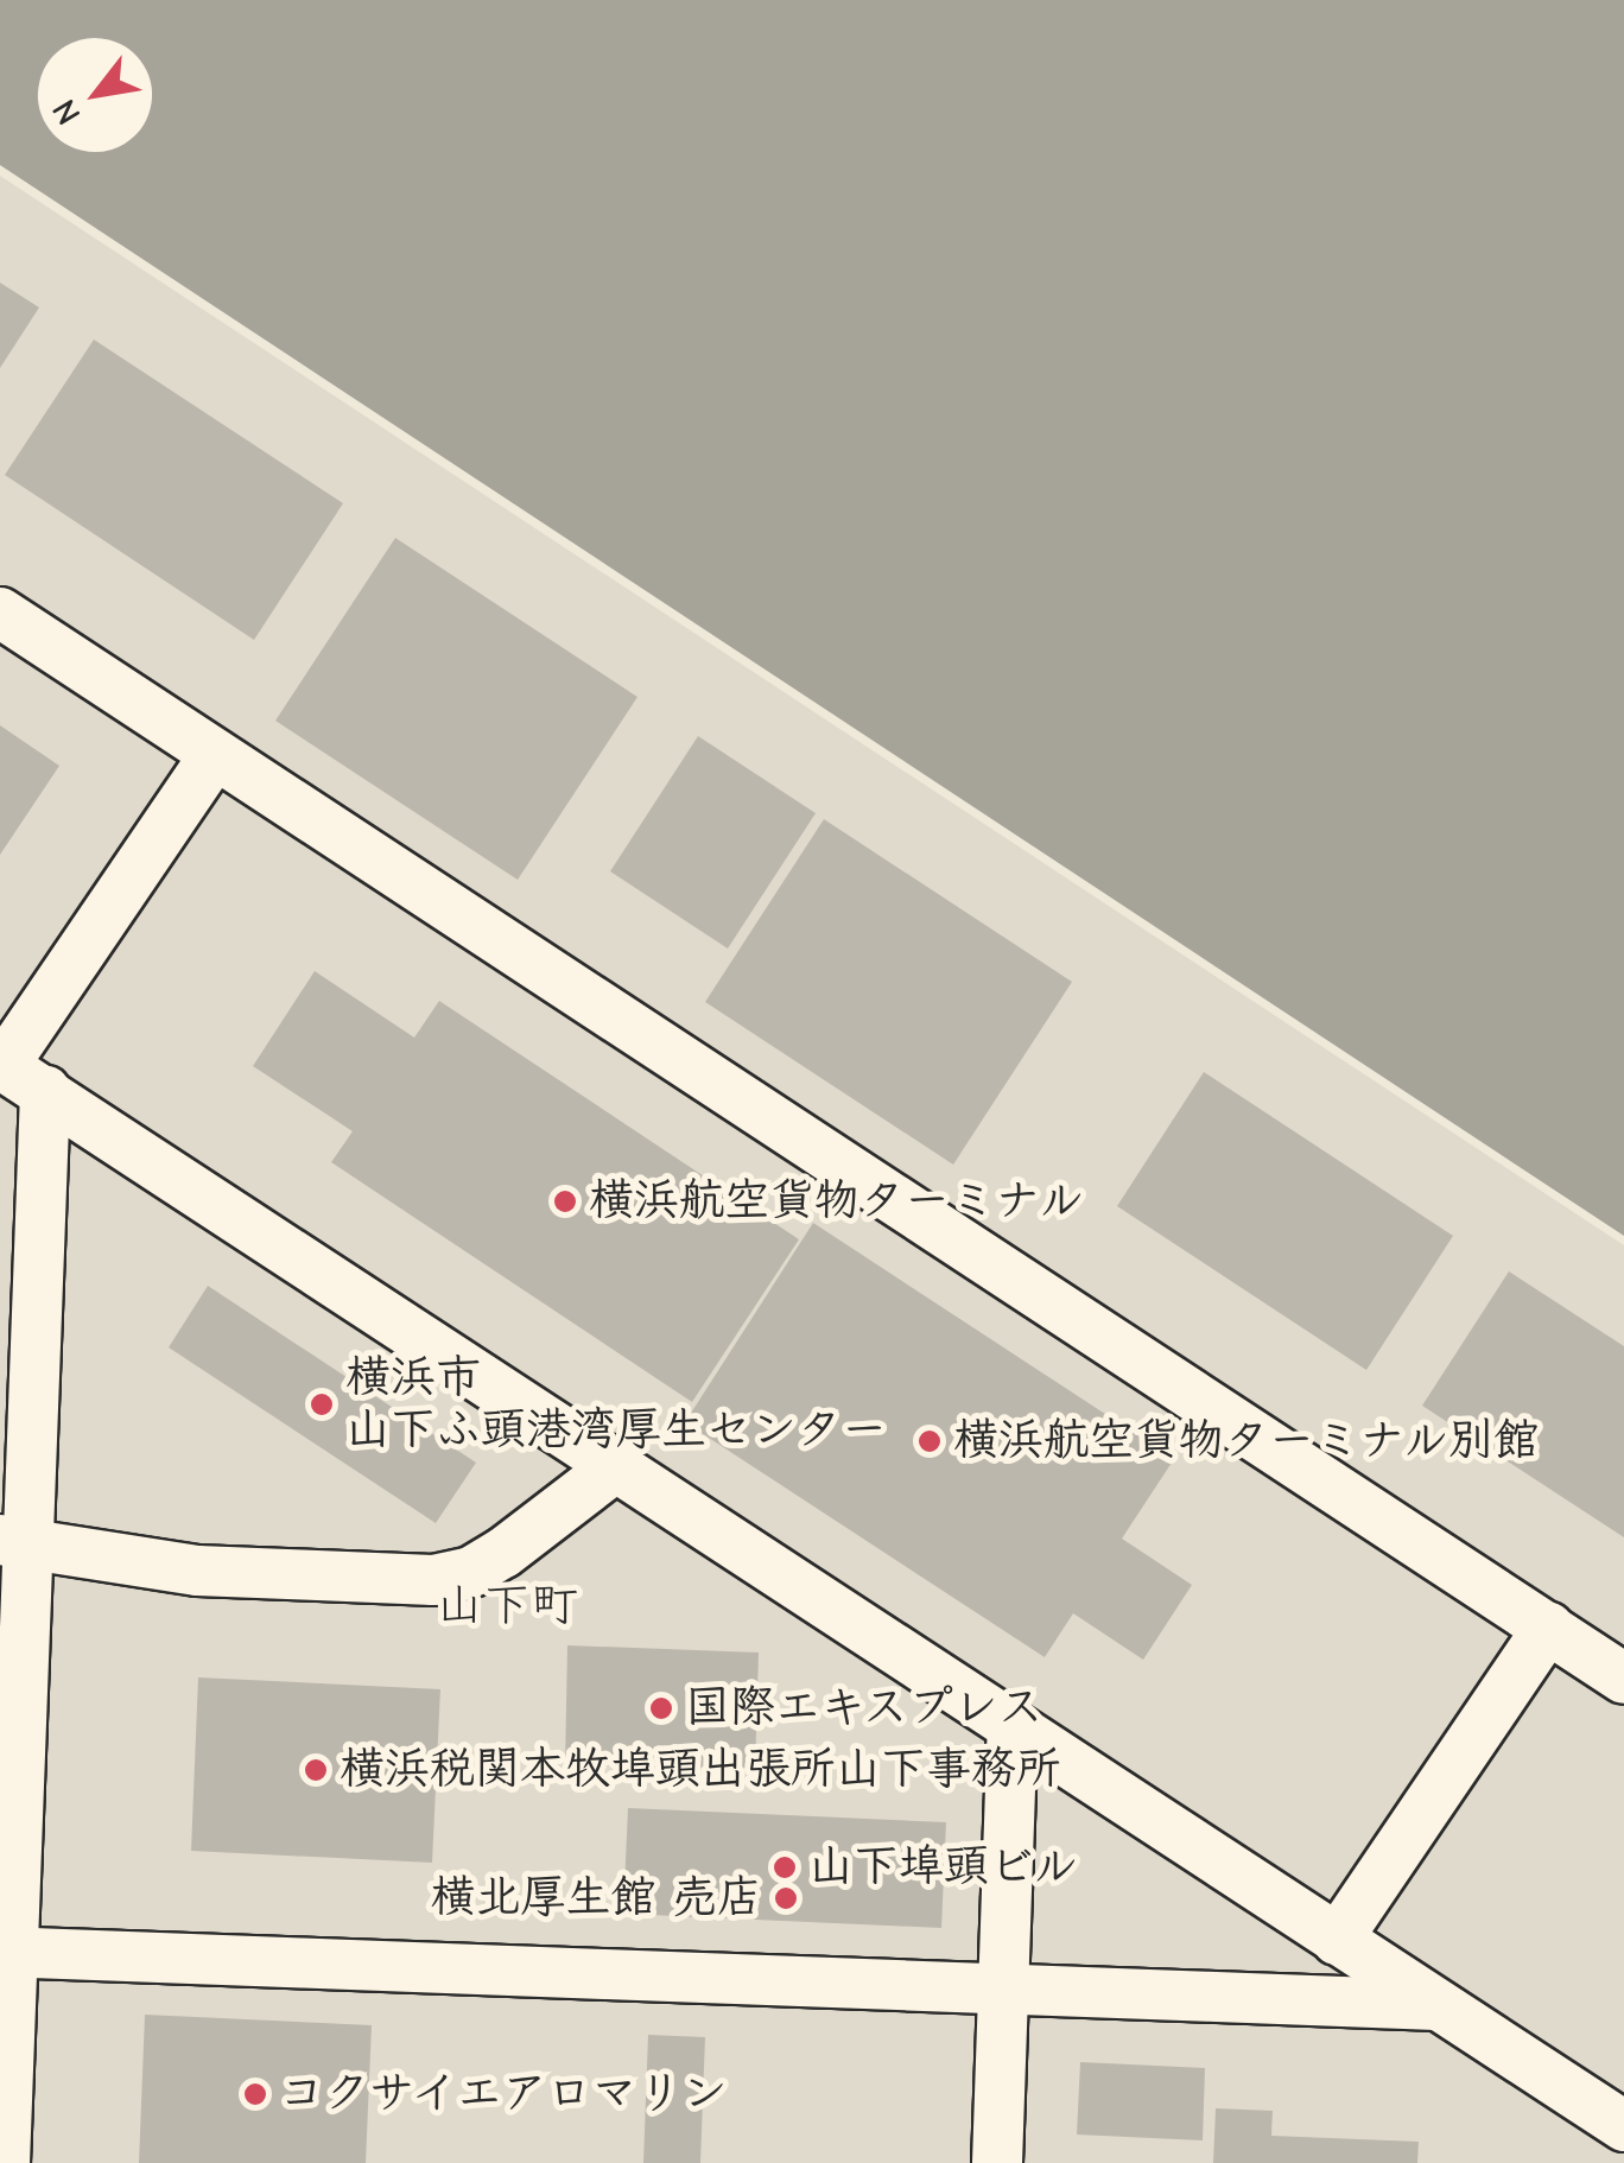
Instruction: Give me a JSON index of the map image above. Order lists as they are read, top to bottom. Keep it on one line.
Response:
{"districts":["山下町"],"places":["横浜航空貨物ターミナル","横浜市 山下ふ頭港湾厚生センター","横浜航空貨物ターミナル別館","国際エキスプレス","横浜税関本牧埠頭出張所山下事務所","山下埠頭ビル","横北厚生館 売店","コクサイエアロマリン"],"north":"bottom left"}
